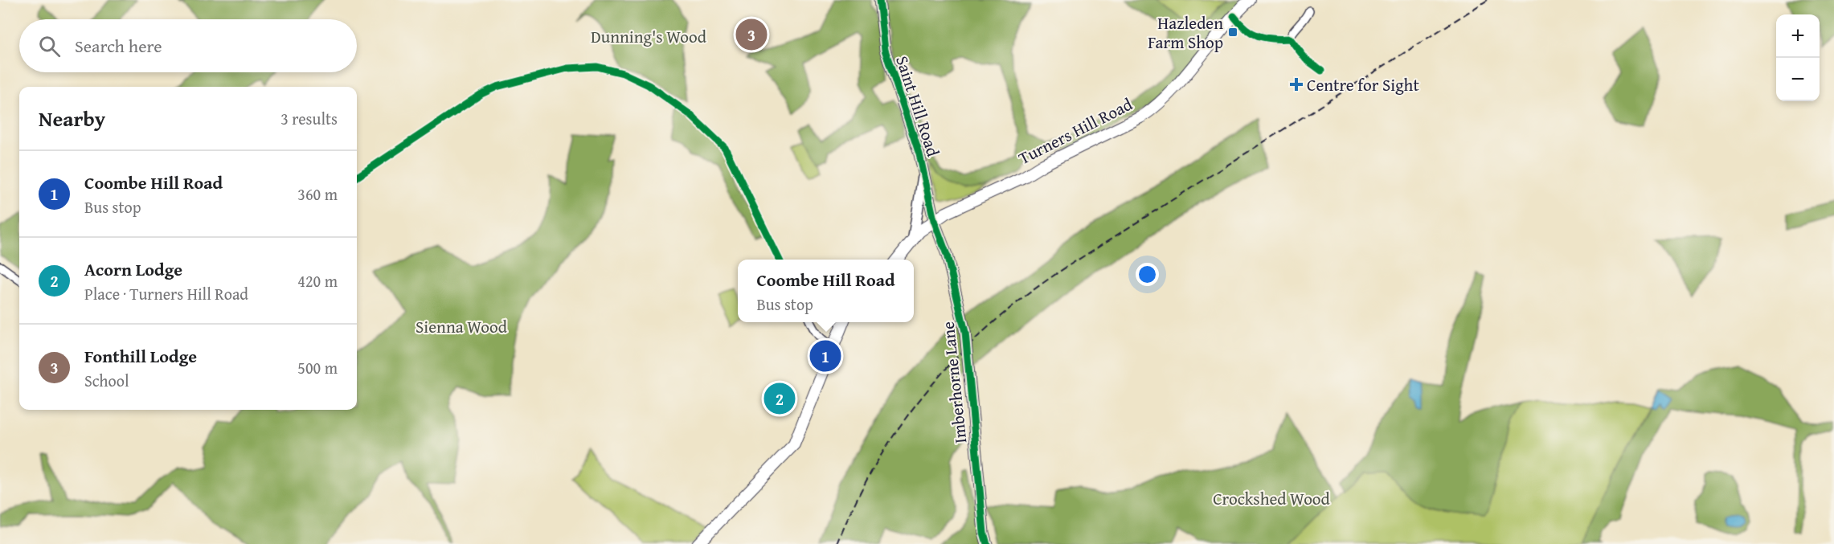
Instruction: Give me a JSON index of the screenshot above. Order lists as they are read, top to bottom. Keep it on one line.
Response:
{"streets":{"main road":["Turners Hill Road"],"street":["Saint Hill Road","Imberhorne Lane"]},"crossings":[["Saint Hill Road","Turners Hill Road"],["Saint Hill Road","Imberhorne Lane"],["Turners Hill Road","Imberhorne Lane"]],"parks":["Dunning's Wood","Sienna Wood","Crockshed Wood"],"places":{"transit":["Hazleden Farm Shop"],"health":["Centre for Sight"]},"page":{"map_buttons":["+","−"],"pins":["3","1","2"],"search":"Search here","heading":["Nearby","3 results"],"list":[{"mark":"1","name":"Coombe Hill Road","note":"Bus stop","value":"360 m"},{"mark":"2","name":"Acorn Lodge","note":"Place · Turners Hill Road","value":"420 m"},{"mark":"3","name":"Fonthill Lodge","note":"School","value":"500 m"}],"popup":["Coombe Hill Road","Bus stop"]}}
